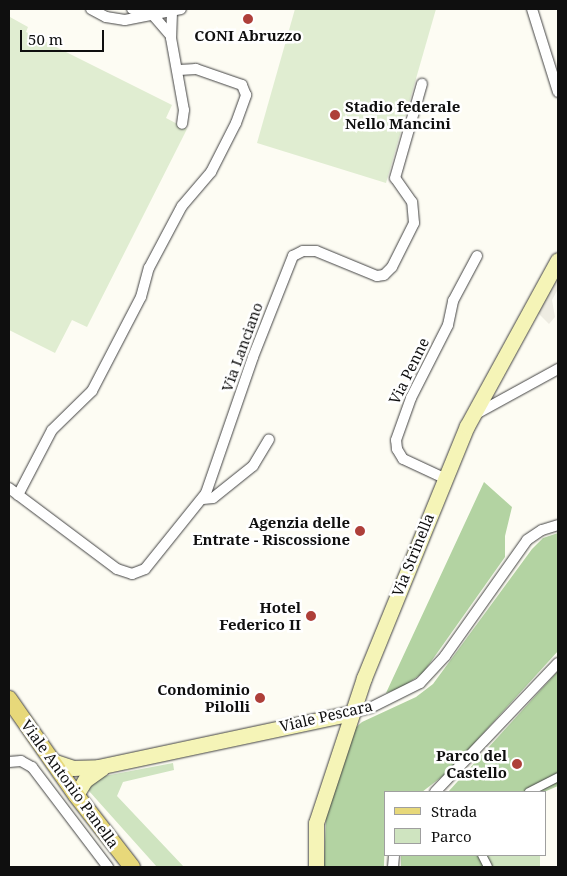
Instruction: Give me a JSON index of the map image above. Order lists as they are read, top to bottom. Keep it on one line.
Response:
{"streets":{"main road":["Via Strinella","Viale Pescara","Viale Antonio Panella"],"street":["Via Lanciano","Via Penne"]},"crossings":[["Via Penne","Via Strinella"],["Via Strinella","Viale Pescara"],["Viale Pescara","Viale Antonio Panella"]],"places":["CONI Abruzzo","Stadio federale Nello Mancini","Agenzia delle Entrate - Riscossione","Hotel Federico II","Condominio Pilolli","Parco del Castello"],"legend":["Strada","Parco"],"scale_bar":"50 m"}
